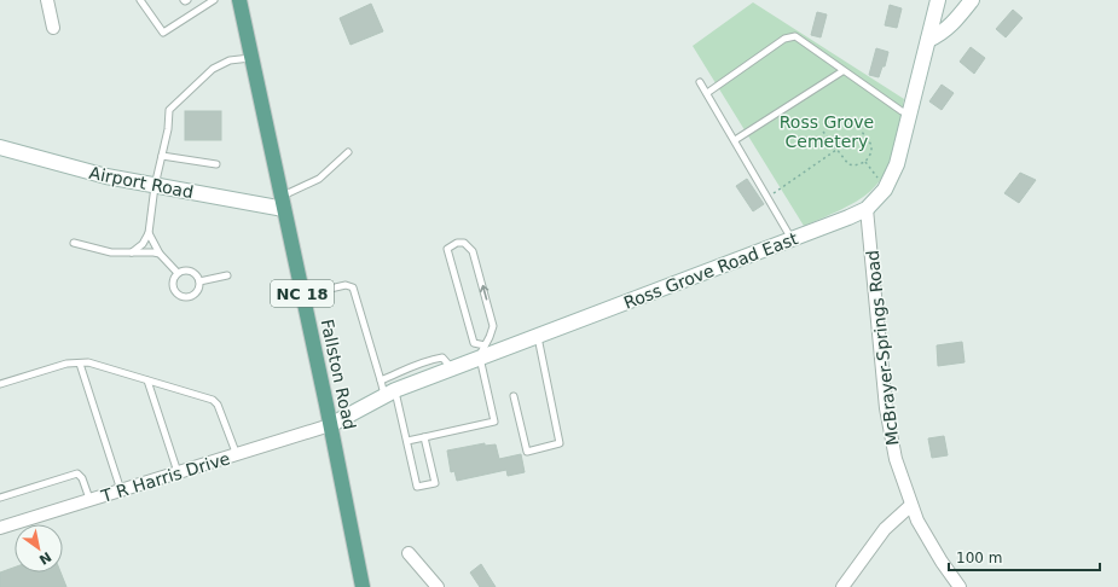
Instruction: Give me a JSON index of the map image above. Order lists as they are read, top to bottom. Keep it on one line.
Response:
{"streets":{"main road":["NC 18","Fallston Road"],"street":["Airport Road","Ross Grove Road East","McBrayer-Springs Road","T R Harris Drive"]},"crossings":[["Airport Road","Fallston Road"],["Ross Grove Road East","McBrayer-Springs Road"],["Ross Grove Road East","Fallston Road"],["Ross Grove Road East","T R Harris Drive"],["Fallston Road","T R Harris Drive"]],"parks":["Ross Grove Cemetery"],"scale_bar":"100 m","north":"bottom right"}
